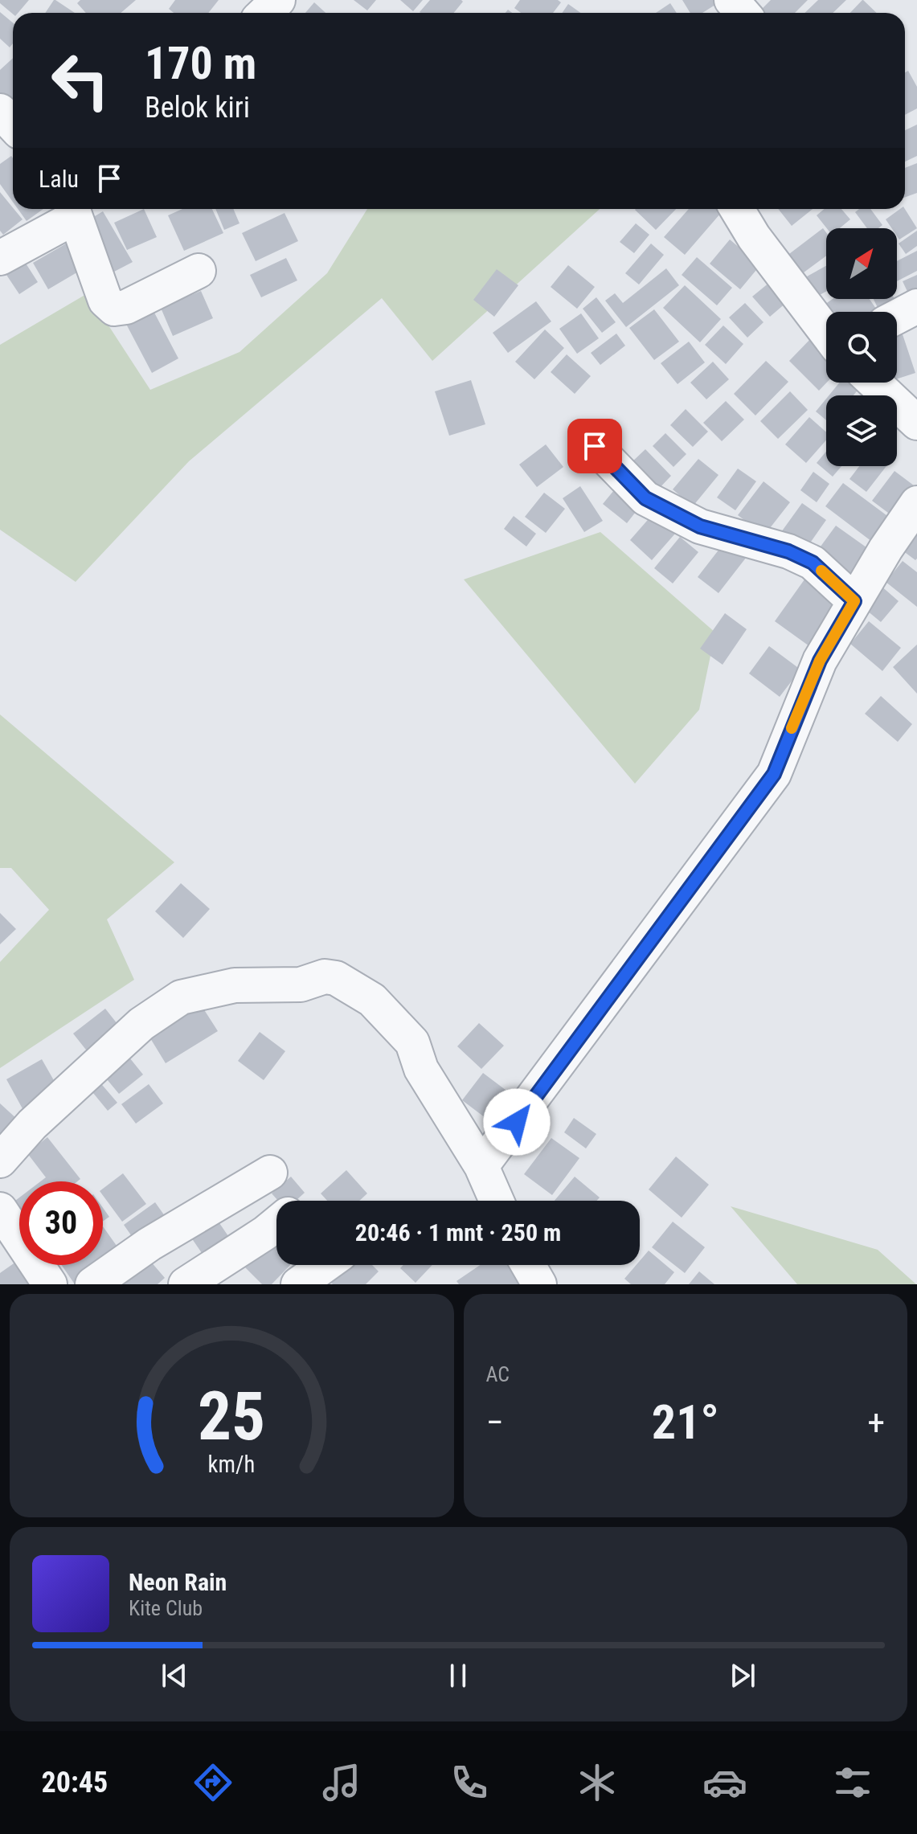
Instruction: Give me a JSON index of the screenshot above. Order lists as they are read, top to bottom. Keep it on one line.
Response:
{"north":"top right","page":{"turn":["170 m","Belok kiri"],"then":"Lalu","limit":"30","trip":"20:46 · 1 mnt · 250 m","tile":"AC","heat":["−","21°","+"],"song":["Neon Rain","Kite Club"],"tabs":"20:45","gauge":["25","km/h"]}}
